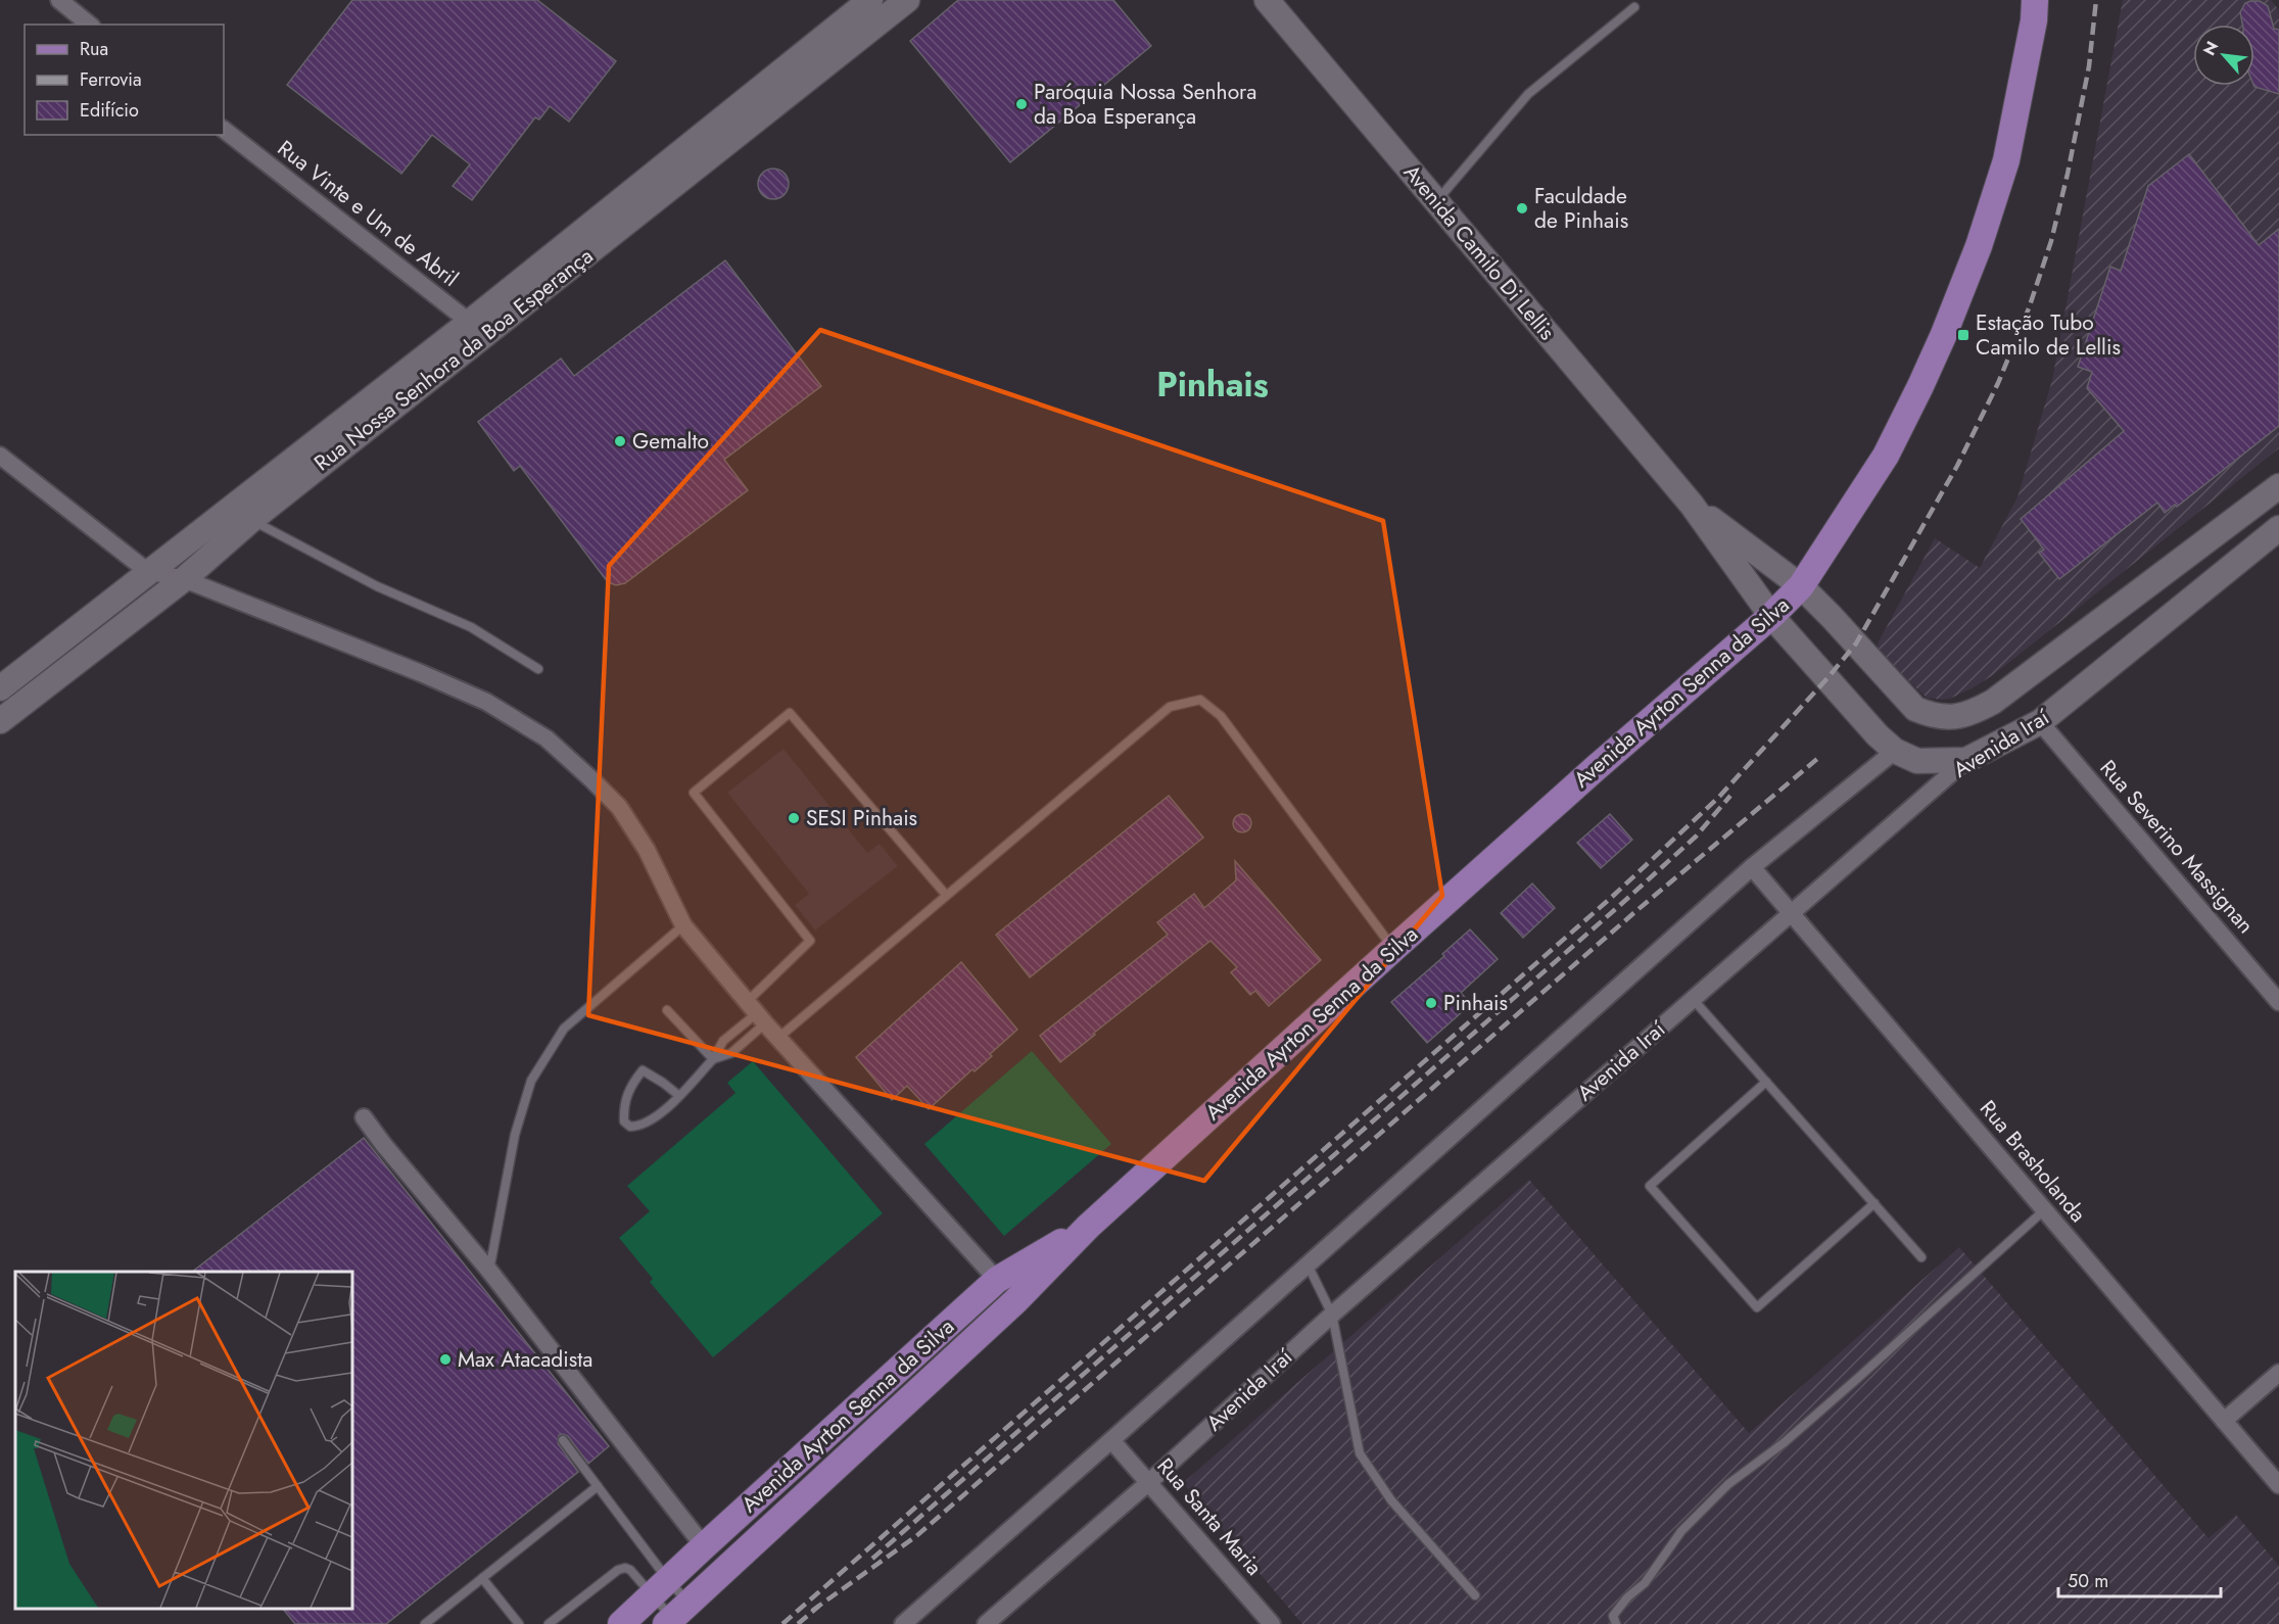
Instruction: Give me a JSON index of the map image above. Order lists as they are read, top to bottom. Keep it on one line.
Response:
{"streets":{"main road":["Avenida Camilo Di Lellis","Rua Nossa Senhora da Boa Esperança","Avenida Ayrton Senna da Silva","Avenida Iraí"],"street":["Rua Vinte e Um de Abril","Rua Severino Massignan","Rua Brasholanda","Rua Santa Maria"]},"crossings":[["Rua Vinte e Um de Abril","Rua Nossa Senhora da Boa Esperança"],["Avenida Camilo Di Lellis","Avenida Ayrton Senna da Silva"],["Avenida Camilo Di Lellis","Avenida Iraí"],["Avenida Iraí","Rua Severino Massignan"],["Avenida Iraí","Rua Brasholanda"],["Avenida Iraí","Rua Santa Maria"]],"districts":["Pinhais"],"places":{"other":["Paróquia Nossa Senhora da Boa Esperança","Faculdade de Pinhais","Gemalto","SESI Pinhais","Pinhais","Max Atacadista"],"transit":["Estação Tubo Camilo de Lellis"]},"legend":["Rua","Ferrovia","Edifício"],"scale_bar":"50 m","north":"top left"}
